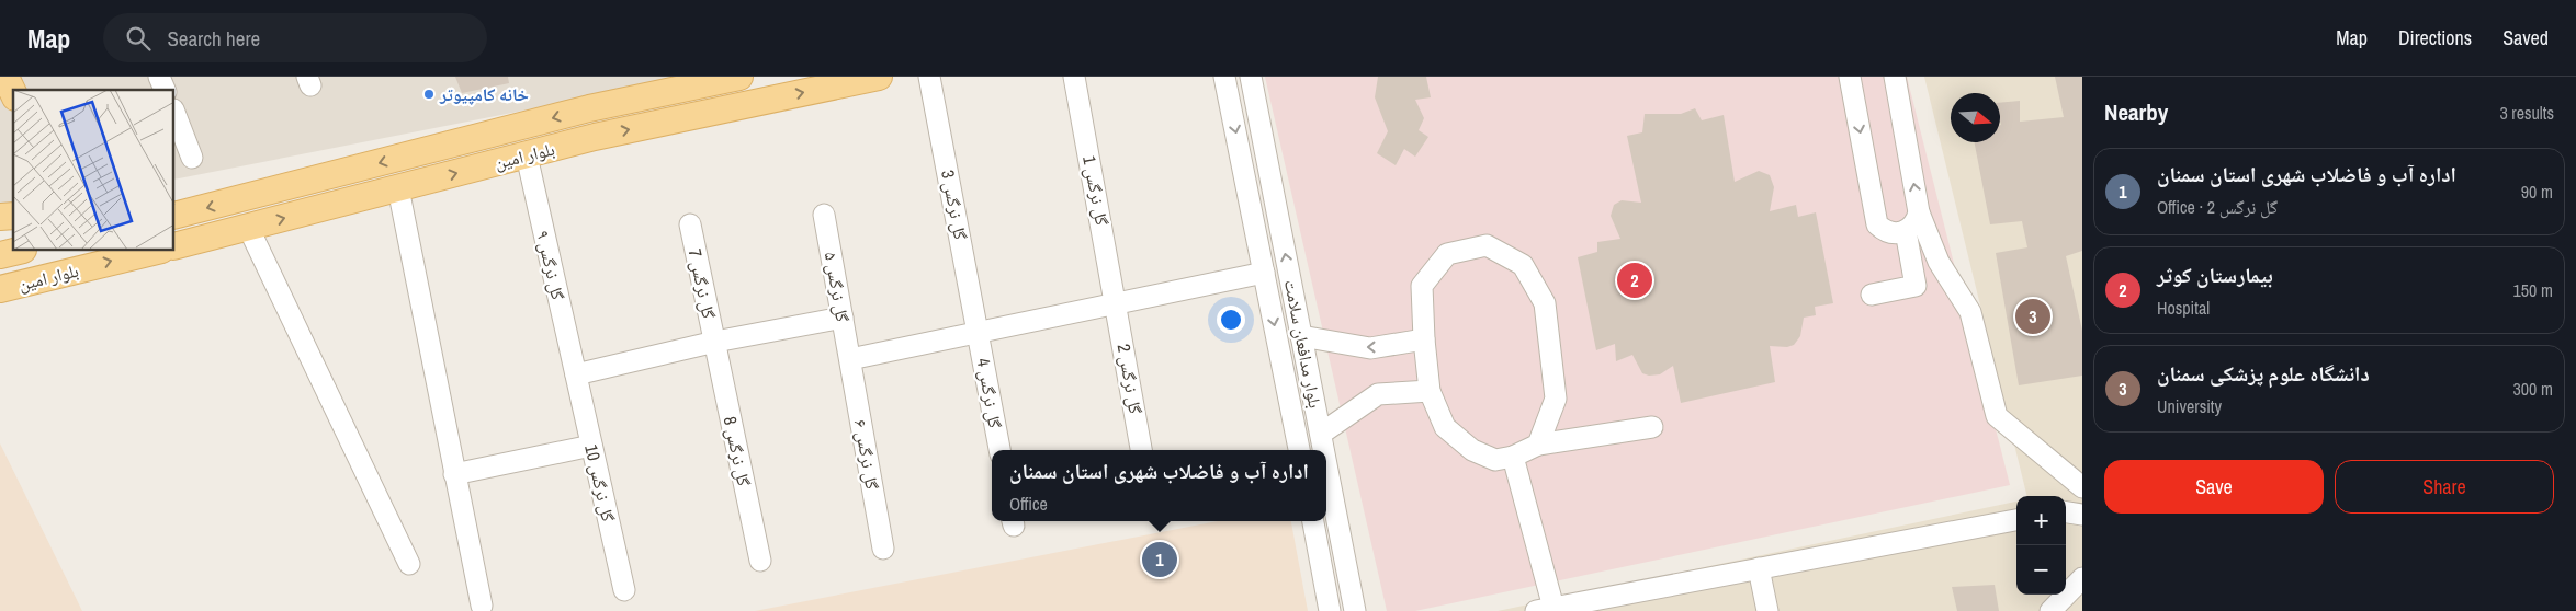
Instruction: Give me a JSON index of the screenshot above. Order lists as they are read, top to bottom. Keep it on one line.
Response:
{"streets":{"main road":["بلوار امین"],"street":["گل نرگس 1","گل نرگس 3","گل نرگس ۹","گل نرگس 7","گل نرگس ۵","بلوار مدافعان سلامت","گل نرگس 2","گل نرگس 4","گل نرگس 8","گل نرگس ۶","گل نرگس 10"]},"crossings":[["بلوار امین","گل نرگس ۹"],["گل نرگس 1","گل نرگس 2"],["گل نرگس 3","گل نرگس 4"],["گل نرگس ۹","گل نرگس 10"],["گل نرگس 7","گل نرگس 8"],["گل نرگس ۵","گل نرگس ۶"]],"places":["خانه کامپیوتر"],"north":"right","page":{"header":"Map","search":"Search here","nav":["Map","Directions","Saved"],"heading":["Nearby","3 results"],"list":[{"mark":"1","name":"اداره آب و فاضلاب شهری استان سمنان","note":"Office · گل نرگس 2","value":"90 m"},{"mark":"2","name":"بیمارستان کوثر","note":"Hospital","value":"150 m"},{"mark":"3","name":"دانشگاه علوم پزشکی سمنان","note":"University","value":"300 m"}],"pins":["2","3","1"],"buttons":["Save","Share"],"popup":["اداره آب و فاضلاب شهری استان سمنان","Office"],"map_buttons":["+","−"]}}
